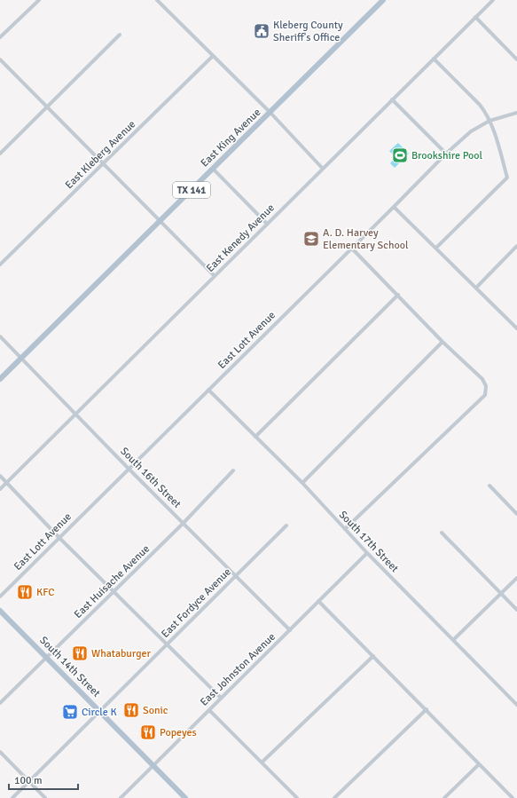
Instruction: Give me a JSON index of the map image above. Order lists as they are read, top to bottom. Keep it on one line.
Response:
{"streets":{"main road":["East King Avenue","TX 141","South 14th Street"],"street":["East Kleberg Avenue","East Kenedy Avenue","East Lott Avenue","South 16th Street","South 17th Street","East Huisache Avenue","East Fordyce Avenue","East Johnston Avenue"]},"crossings":[["East King Avenue","South 16th Street"],["East Kenedy Avenue","South 16th Street"],["East Lott Avenue","South 16th Street"],["East Lott Avenue","South 17th Street"],["South 16th Street","East Huisache Avenue"],["South 16th Street","East Fordyce Avenue"],["South 16th Street","East Johnston Avenue"],["South 17th Street","East Johnston Avenue"],["East Huisache Avenue","South 14th Street"],["East Fordyce Avenue","South 14th Street"],["South 14th Street","East Johnston Avenue"]],"places":{"public building":["Kleberg County Sheriff's Office"],"sports":["Brookshire Pool"],"school or university":["A. D. Harvey Elementary School"],"restaurant":["KFC","Whataburger","Sonic","Popeyes"],"supermarket":["Circle K"]},"scale_bar":"100 m"}
